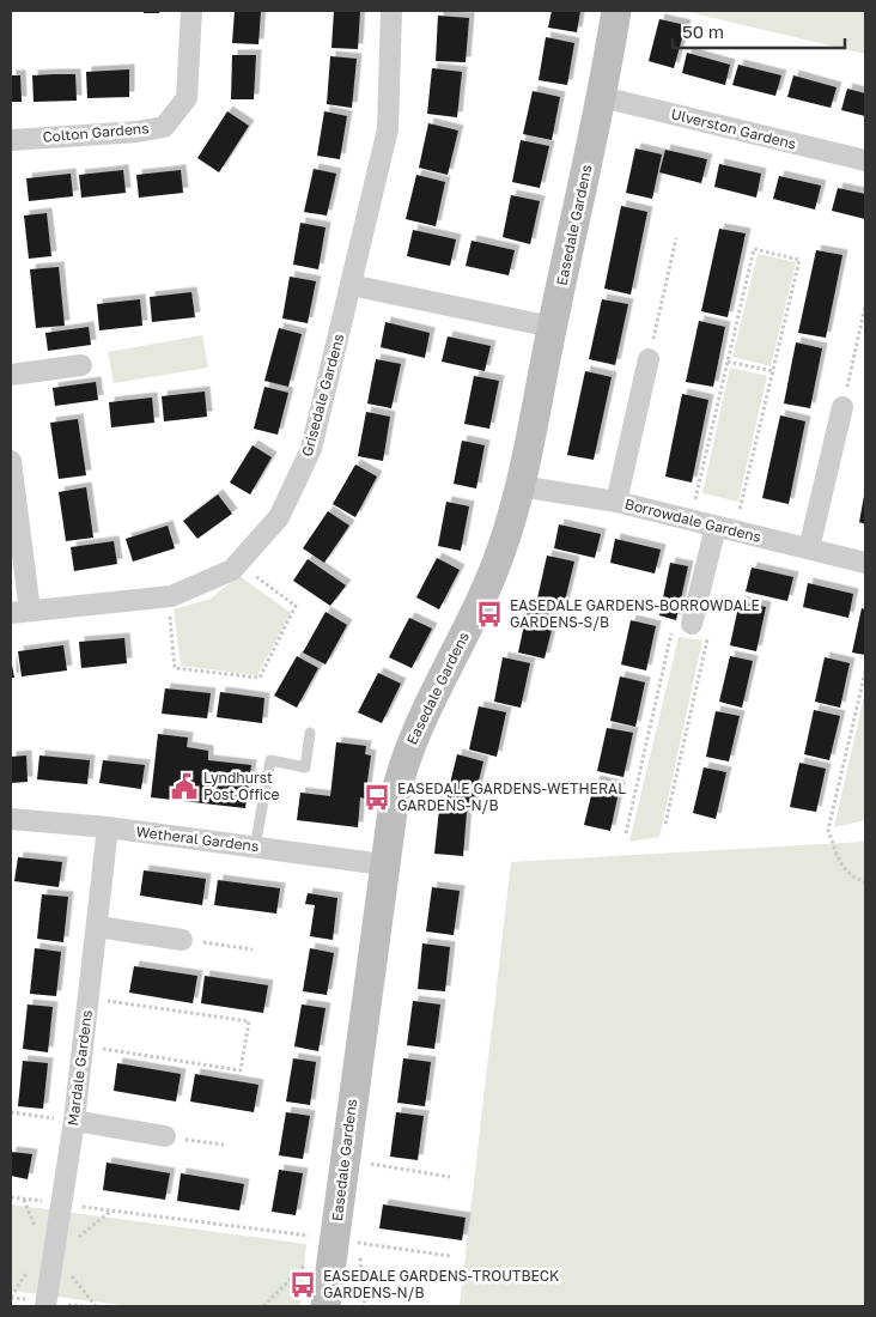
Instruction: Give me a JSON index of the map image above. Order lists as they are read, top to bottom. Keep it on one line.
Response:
{"streets":{"street":["Ulverston Gardens","Colton Gardens","Easedale Gardens","Grisedale Gardens","Borrowdale Gardens","Wetheral Gardens","Mardale Gardens"]},"crossings":[["Ulverston Gardens","Easedale Gardens"],["Easedale Gardens","Borrowdale Gardens"],["Easedale Gardens","Wetheral Gardens"],["Wetheral Gardens","Mardale Gardens"]],"places":{"bus stop":["EASEDALE GARDENS-BORROWDALE GARDENS-S/B","EASEDALE GARDENS-WETHERAL GARDENS-N/B","EASEDALE GARDENS-TROUTBECK GARDENS-N/B"],"public building":["Lyndhurst Post Office"]},"scale_bar":"50 m"}
